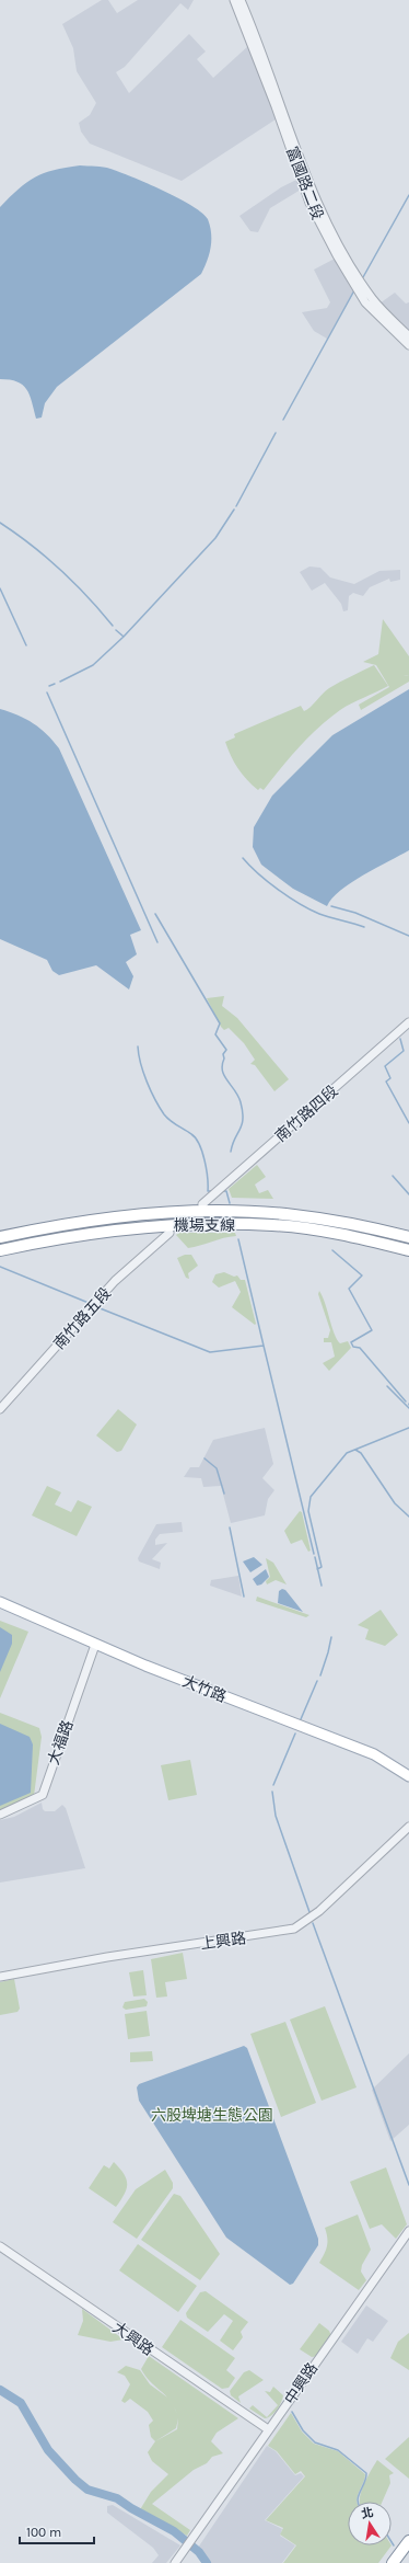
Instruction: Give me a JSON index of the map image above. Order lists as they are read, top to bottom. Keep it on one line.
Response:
{"streets":{"highway":["機場支線"],"main road":["大竹路"],"street":["富國路二段","南竹路四段","南竹路五段","大福路","上興路","大興路","中興路"]},"crossings":[["大竹路","大福路"],["大興路","中興路"]],"parks":["六股埤塘生態公園"],"scale_bar":"100 m","north":"top"}
